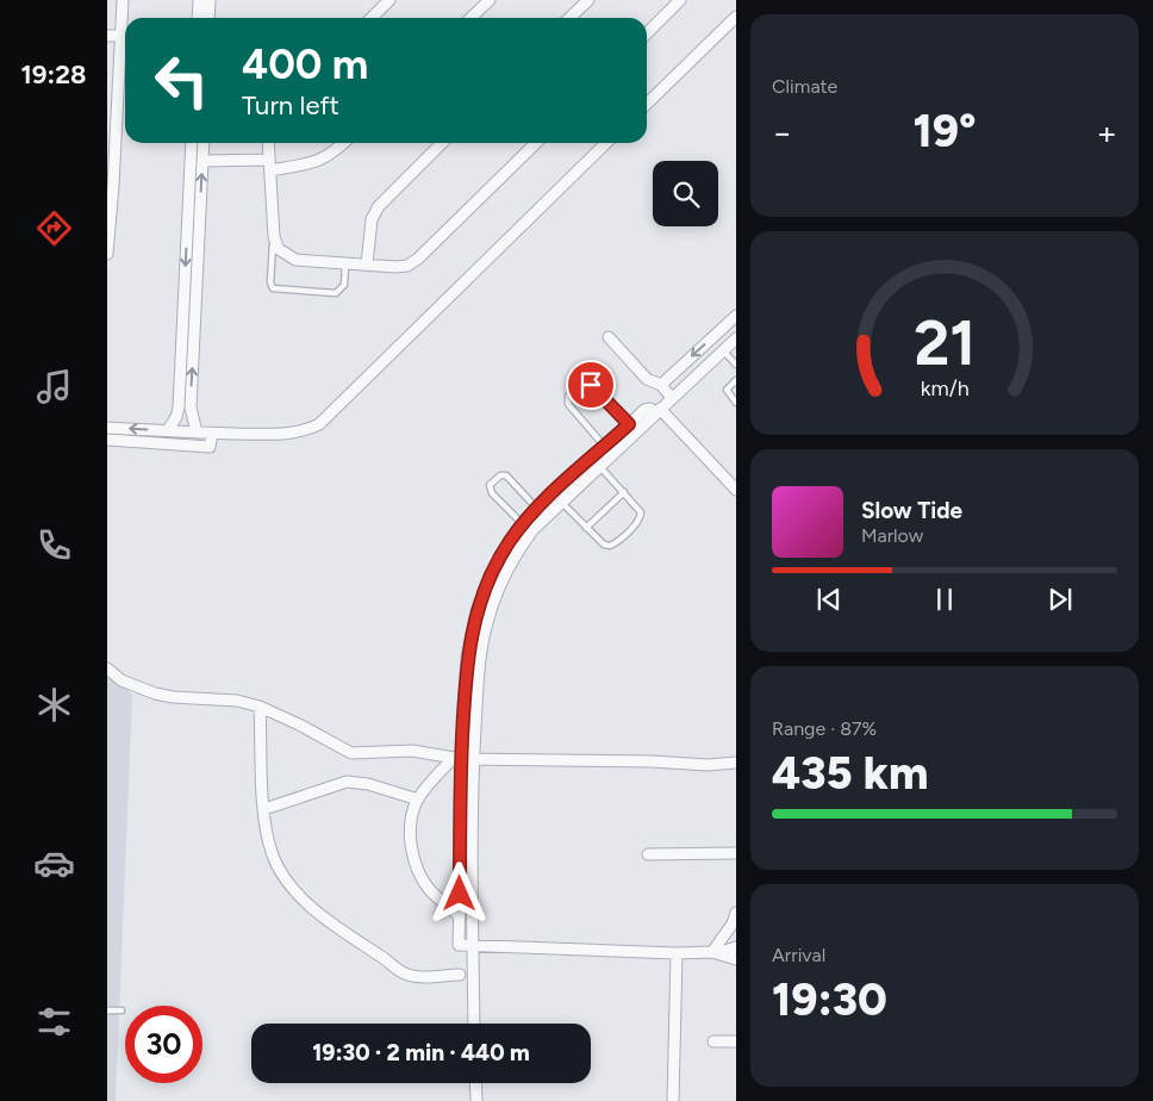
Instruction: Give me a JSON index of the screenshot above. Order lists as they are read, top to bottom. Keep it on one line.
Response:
{"page":{"tabs":"19:28","tile":["Climate",["Range · 87%","435 km"],["Arrival","19:30"]],"turn":["400 m","Turn left"],"heat":["−","19°","+"],"song":["Slow Tide","Marlow"],"limit":"30","trip":"19:30 · 2 min · 440 m","gauge":["21","km/h"]}}
